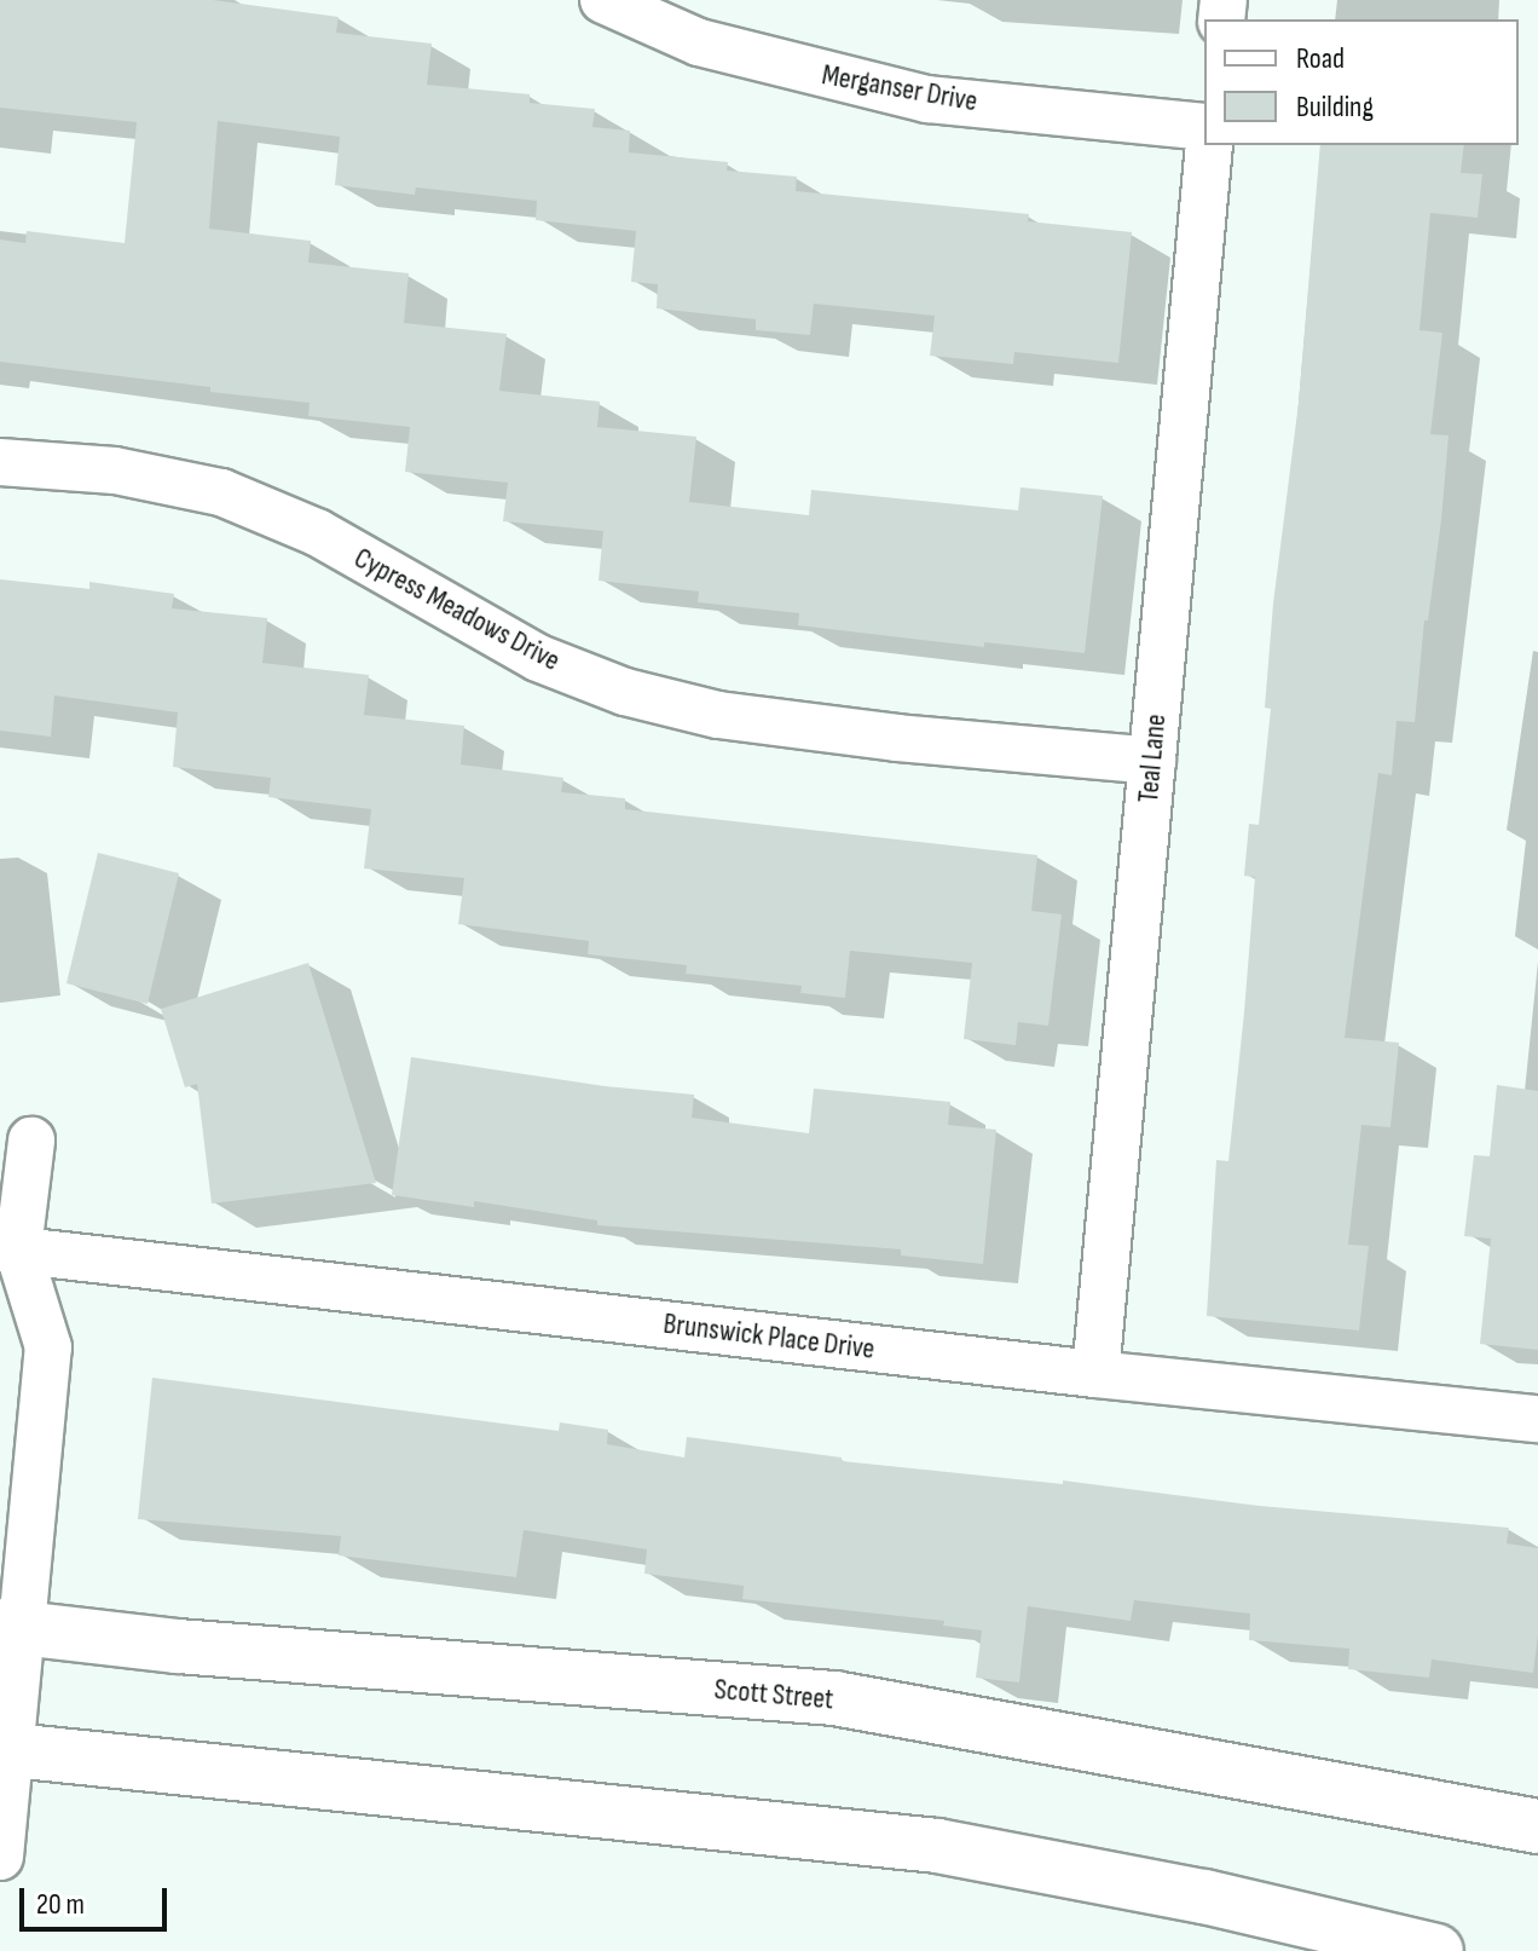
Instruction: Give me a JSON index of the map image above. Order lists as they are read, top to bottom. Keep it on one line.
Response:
{"streets":{"main road":["Scott Street"],"street":["Merganser Drive","Cypress Meadows Drive","Teal Lane","Brunswick Place Drive"]},"crossings":[["Cypress Meadows Drive","Teal Lane"],["Teal Lane","Brunswick Place Drive"]],"legend":["Road","Building"],"scale_bar":"20 m"}
